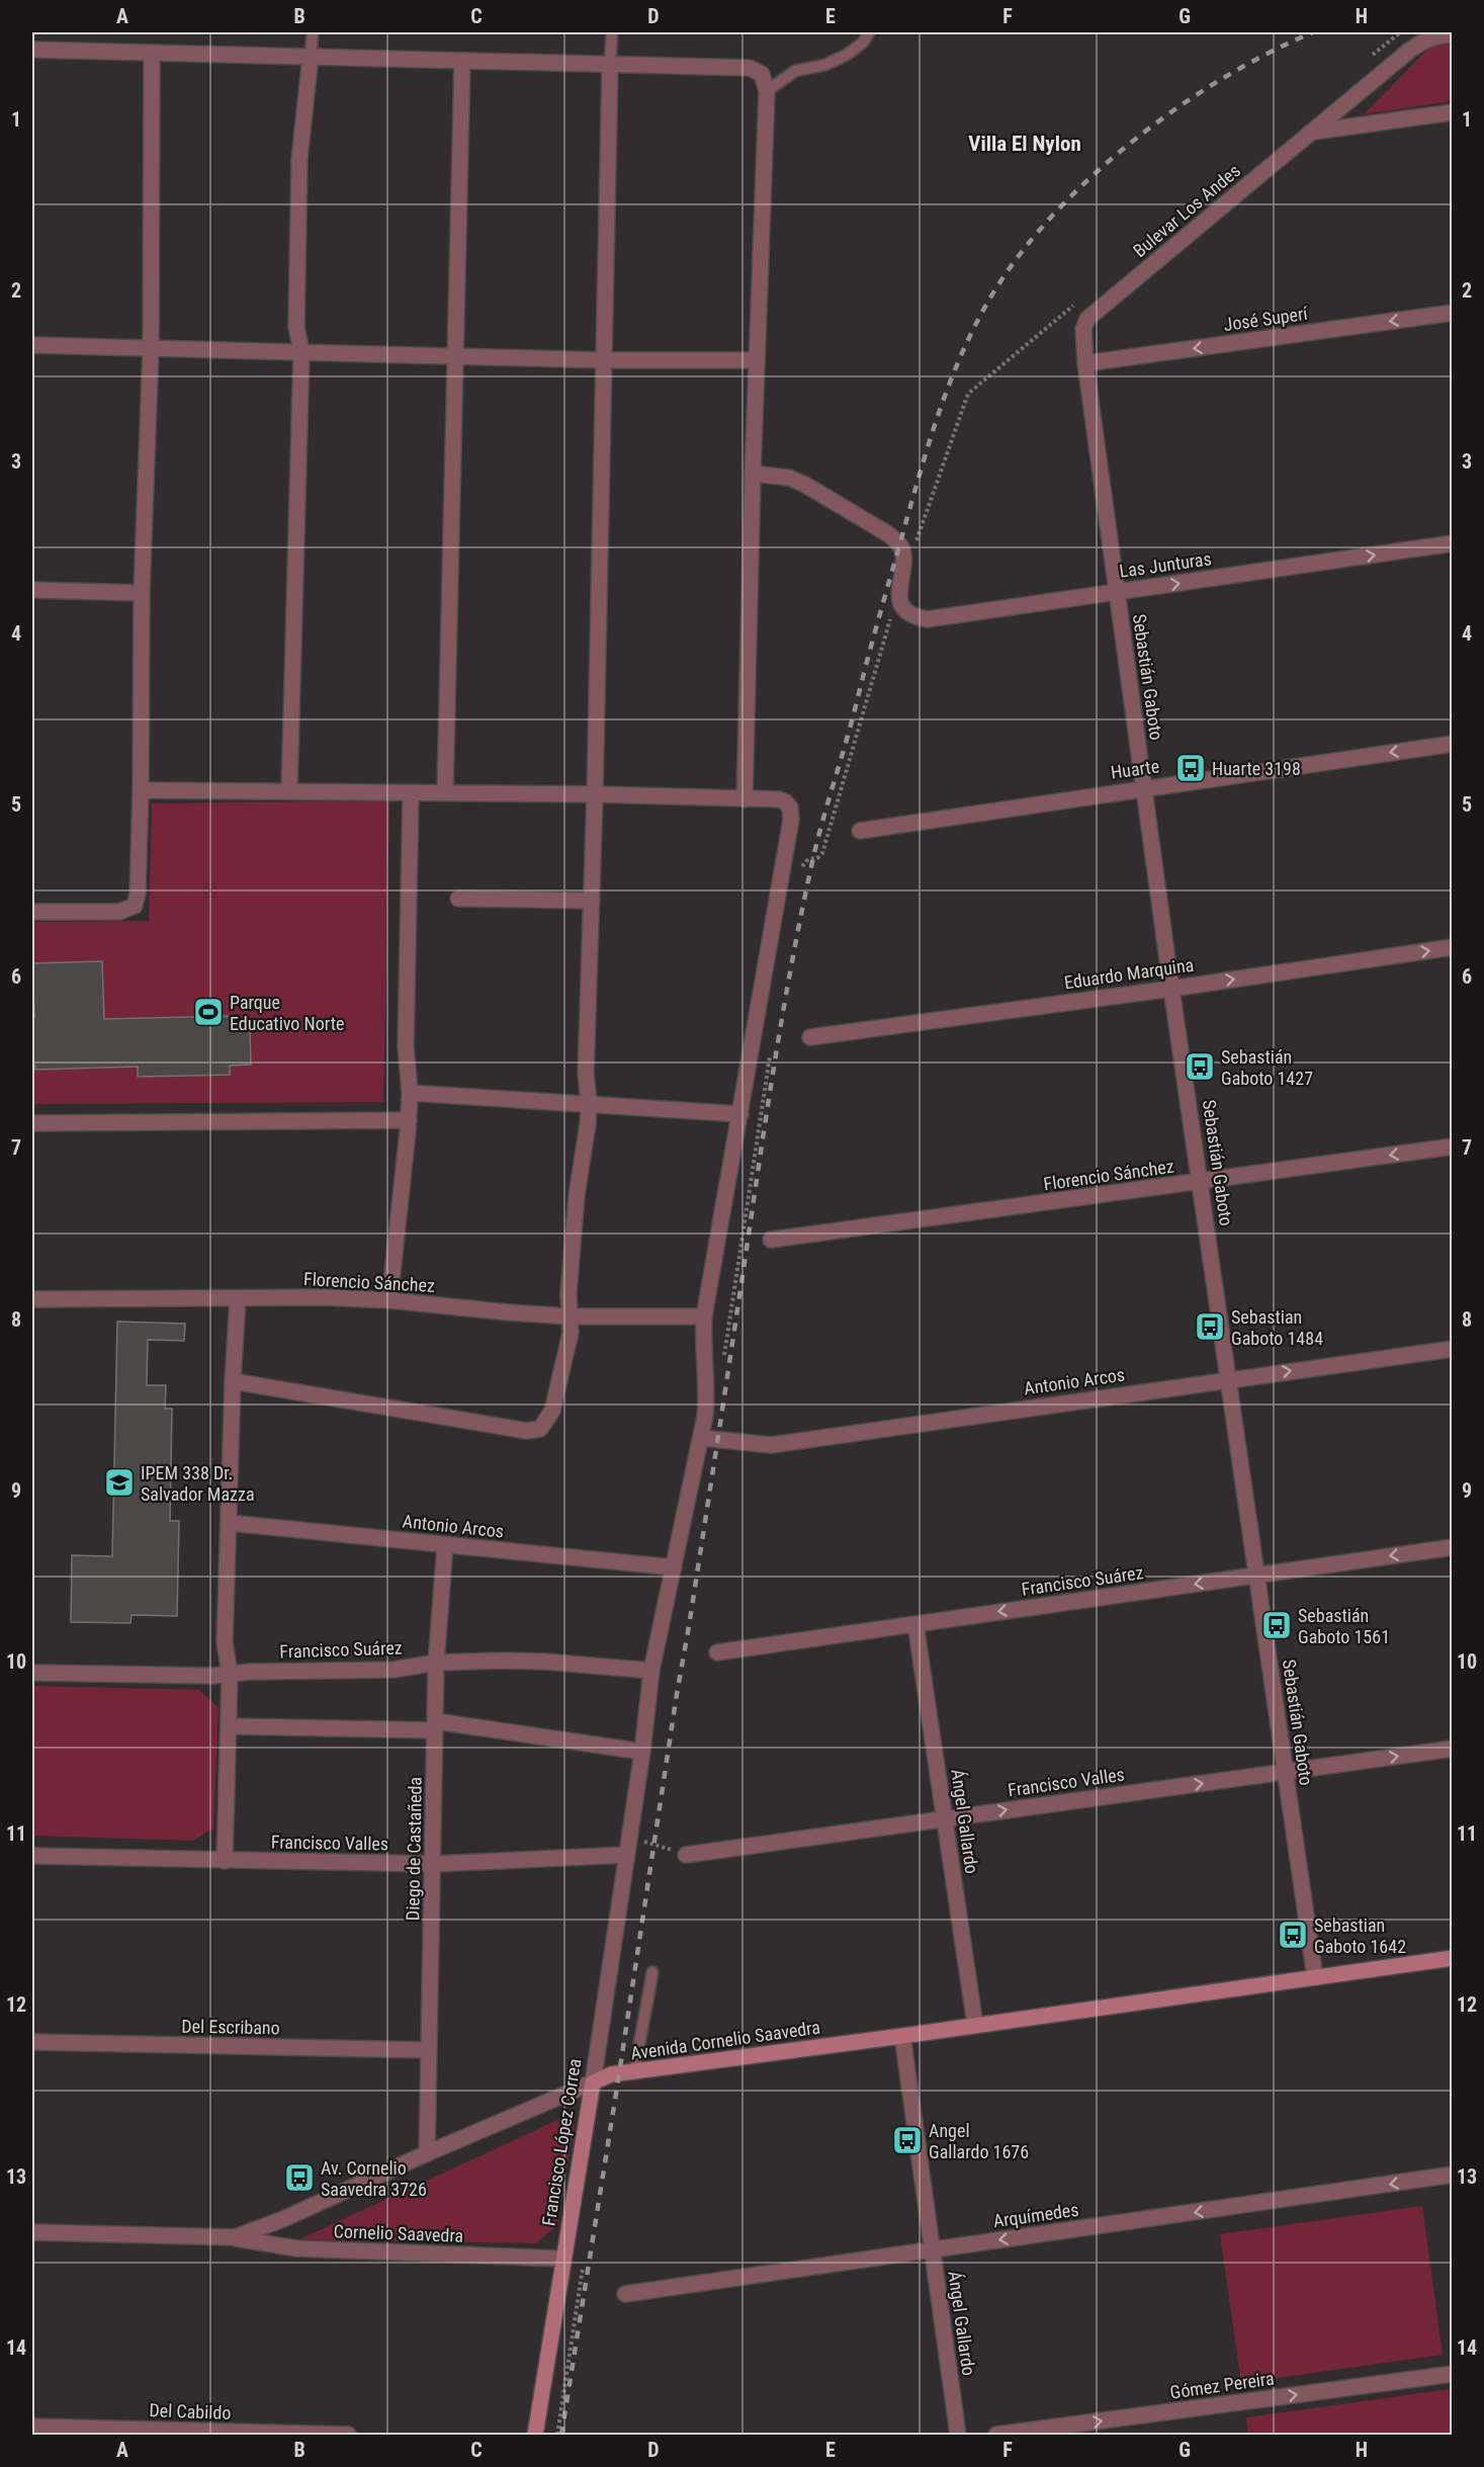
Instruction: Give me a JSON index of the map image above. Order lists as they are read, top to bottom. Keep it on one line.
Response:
{"streets":{"main road":["Avenida Cornelio Saavedra","Francisco López Correa"],"street":["Bulevar Los Andes","José Superí","Las Junturas","Sebastián Gaboto","Huarte","Eduardo Marquina","Florencio Sánchez","Antonio Arcos","Francisco Suárez","Francisco Valles","Ángel Gallardo","Diego de Castañeda","Del Escribano","Arquímedes","Cornelio Saavedra","Gómez Pereira","Del Cabildo"]},"crossings":[["Bulevar Los Andes","Sebastián Gaboto"],["José Superí","Sebastián Gaboto"],["Las Junturas","Sebastián Gaboto"],["Sebastián Gaboto","Huarte"],["Sebastián Gaboto","Eduardo Marquina"],["Sebastián Gaboto","Florencio Sánchez"],["Sebastián Gaboto","Antonio Arcos"],["Sebastián Gaboto","Francisco Suárez"],["Sebastián Gaboto","Francisco Valles"],["Sebastián Gaboto","Avenida Cornelio Saavedra"],["Florencio Sánchez","Francisco López Correa"],["Antonio Arcos","Diego de Castañeda"],["Antonio Arcos","Francisco López Correa"],["Francisco Suárez","Ángel Gallardo"],["Francisco Suárez","Diego de Castañeda"],["Francisco Suárez","Francisco López Correa"],["Francisco Valles","Ángel Gallardo"],["Francisco Valles","Diego de Castañeda"],["Francisco Valles","Francisco López Correa"],["Ángel Gallardo","Avenida Cornelio Saavedra"],["Ángel Gallardo","Arquímedes"],["Diego de Castañeda","Del Escribano"],["Diego de Castañeda","Avenida Cornelio Saavedra"],["Avenida Cornelio Saavedra","Francisco López Correa"],["Avenida Cornelio Saavedra","Cornelio Saavedra"],["Francisco López Correa","Cornelio Saavedra"]],"one_way":["José Superí","Las Junturas","Huarte","Eduardo Marquina","Francisco Suárez","Francisco Valles","Arquímedes","Gómez Pereira"],"districts":["Villa El Nylon"],"places":{"bus stop":["Huarte 3198","Sebastián Gaboto 1427","Sebastian Gaboto 1484","Sebastián Gaboto 1561","Sebastian Gaboto 1642","Angel Gallardo 1676","Av. Cornelio Saavedra 3726"],"sports":["Parque Educativo Norte"],"school or university":["IPEM 338 Dr. Salvador Mazza"]},"grid":{"columns":["A","B","C","D","E","F","G","H"],"rows":["1","2","3","4","5","6","7","8","9","10","11","12","13","14"]}}
